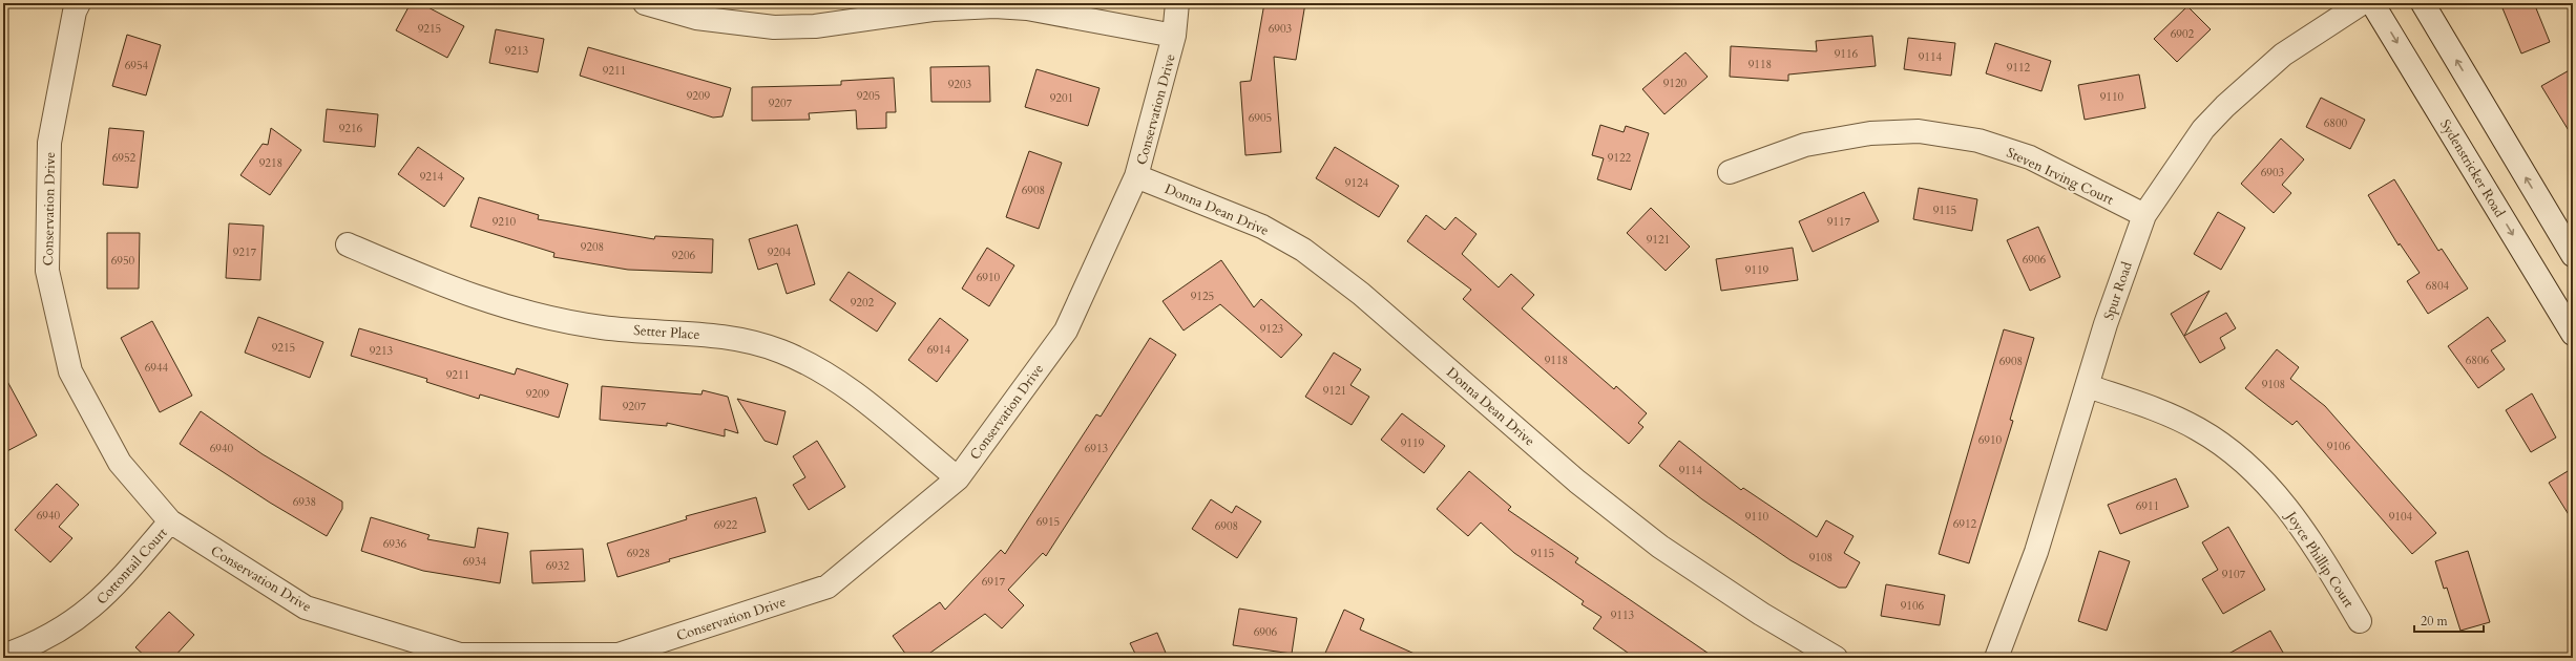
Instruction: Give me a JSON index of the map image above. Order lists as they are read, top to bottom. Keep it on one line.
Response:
{"streets":{"street":["Conservation Drive","Sydenstricker Road","Steven Irving Court","Donna Dean Drive","Spur Road","Setter Place","Joyce Phillip Court","Cottontail Court"]},"crossings":[["Conservation Drive","Donna Dean Drive"],["Conservation Drive","Setter Place"],["Conservation Drive","Cottontail Court"],["Steven Irving Court","Spur Road"],["Spur Road","Joyce Phillip Court"]],"house_numbers":["9215","6903","6902","9213","9116","9114","9118","6954","9112","9211","9120","9203","9209","9205","9110","9201","9207","6905","6800","9216","6952","9122","9218","6903","9214","9124","6908","9115","9210","9117","9121","9208","9217","9204","9206","6906","6950","9119","6910","6804","9125","9202","9123","9215","6914","9213","9118","6806","6908","6944","9211","9108","9121","9209","9207","6910","9119","9106","6940","6913","9114","6938","6911","6940","9110","9104","6915","6912","6922","6908","6936","6928","9115","9108","6934","6932","9107","6917","9106","9113","6906"],"scale_bar":"20 m"}
